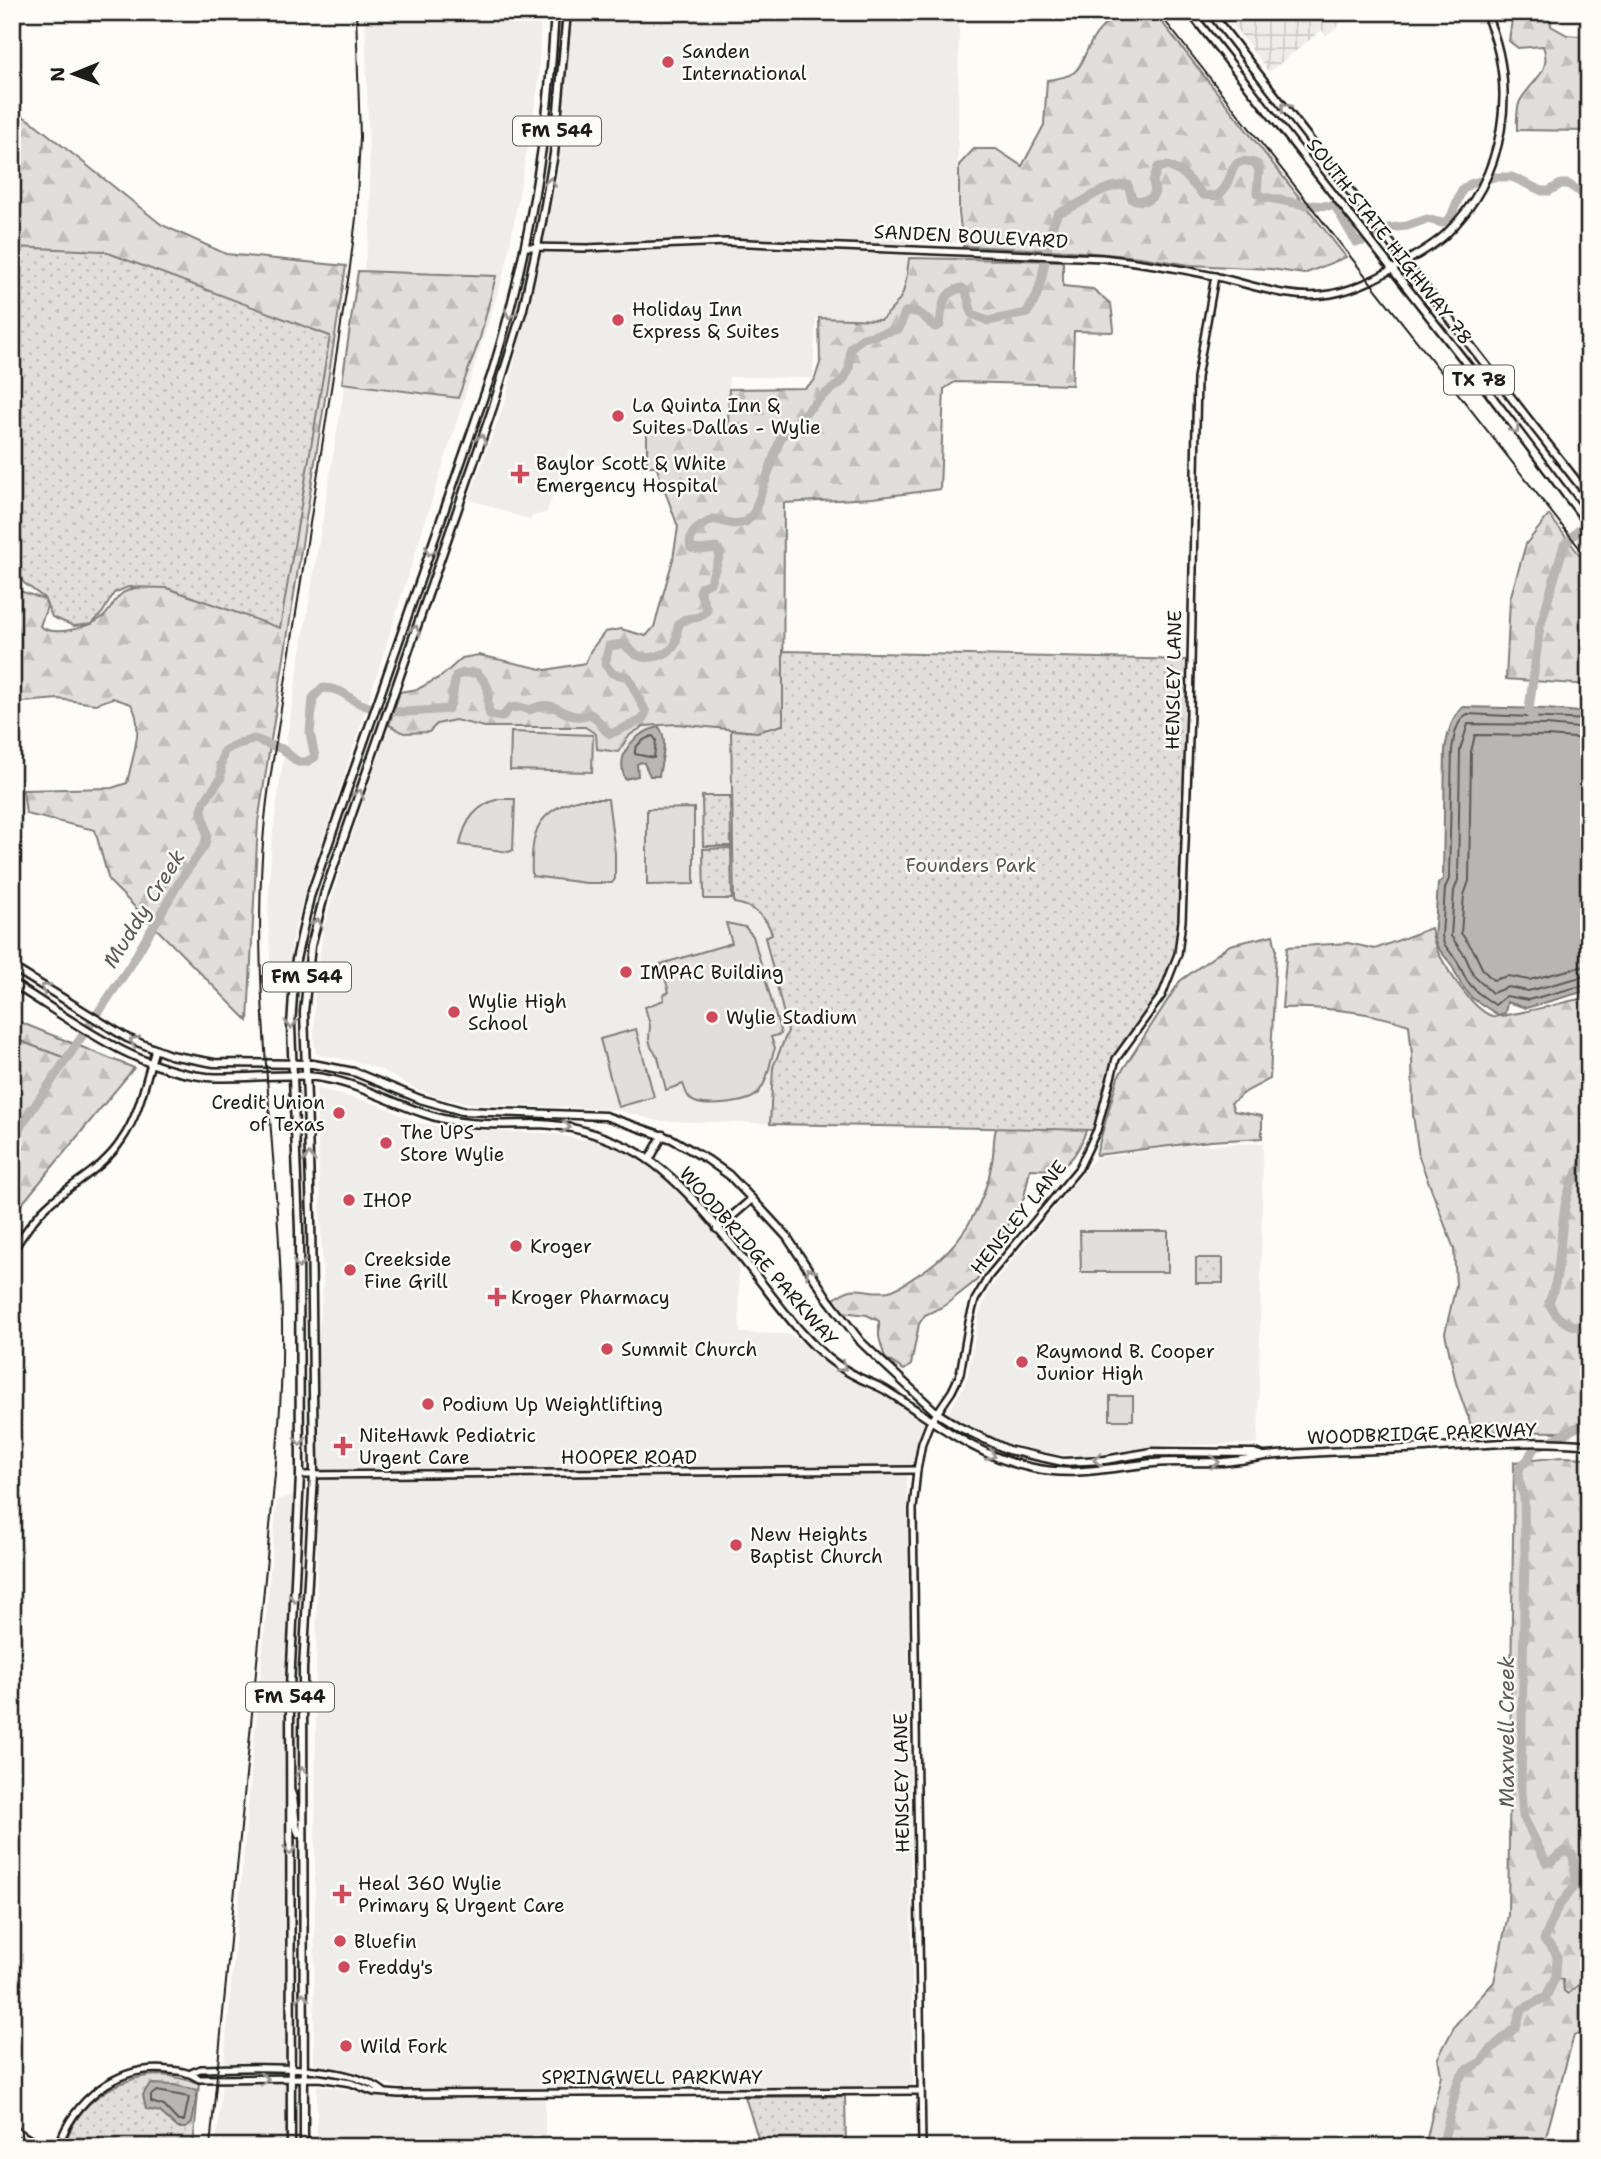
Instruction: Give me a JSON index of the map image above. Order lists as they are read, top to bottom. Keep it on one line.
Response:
{"streets":{"main road":["FM 544","SOUTH STATE HIGHWAY 78","TX 78","WOODBRIDGE PARKWAY"],"street":["SANDEN BOULEVARD","HENSLEY LANE","HOOPER ROAD","SPRINGWELL PARKWAY"]},"crossings":[["FM 544","SANDEN BOULEVARD"],["FM 544","WOODBRIDGE PARKWAY"],["FM 544","HOOPER ROAD"],["FM 544","SPRINGWELL PARKWAY"],["SANDEN BOULEVARD","SOUTH STATE HIGHWAY 78"],["SANDEN BOULEVARD","HENSLEY LANE"],["HENSLEY LANE","WOODBRIDGE PARKWAY"],["HENSLEY LANE","HOOPER ROAD"],["HENSLEY LANE","SPRINGWELL PARKWAY"]],"water":["Muddy Creek","Maxwell Creek"],"parks":["Founders Park"],"places":{"other":["Sanden International","Holiday Inn Express & Suites","La Quinta Inn & Suites Dallas - Wylie","IMPAC Building","Wylie High School","Wylie Stadium","Credit Union of Texas","The UPS Store Wylie","IHOP","Kroger","Creekside Fine Grill","Summit Church","Raymond B. Cooper Junior High","Podium Up Weightlifting","New Heights Baptist Church","Bluefin","Freddy's","Wild Fork"],"health":["Baylor Scott & White Emergency Hospital","Kroger Pharmacy","NiteHawk Pediatric Urgent Care","Heal 360 Wylie Primary & Urgent Care"]},"north":"left"}
